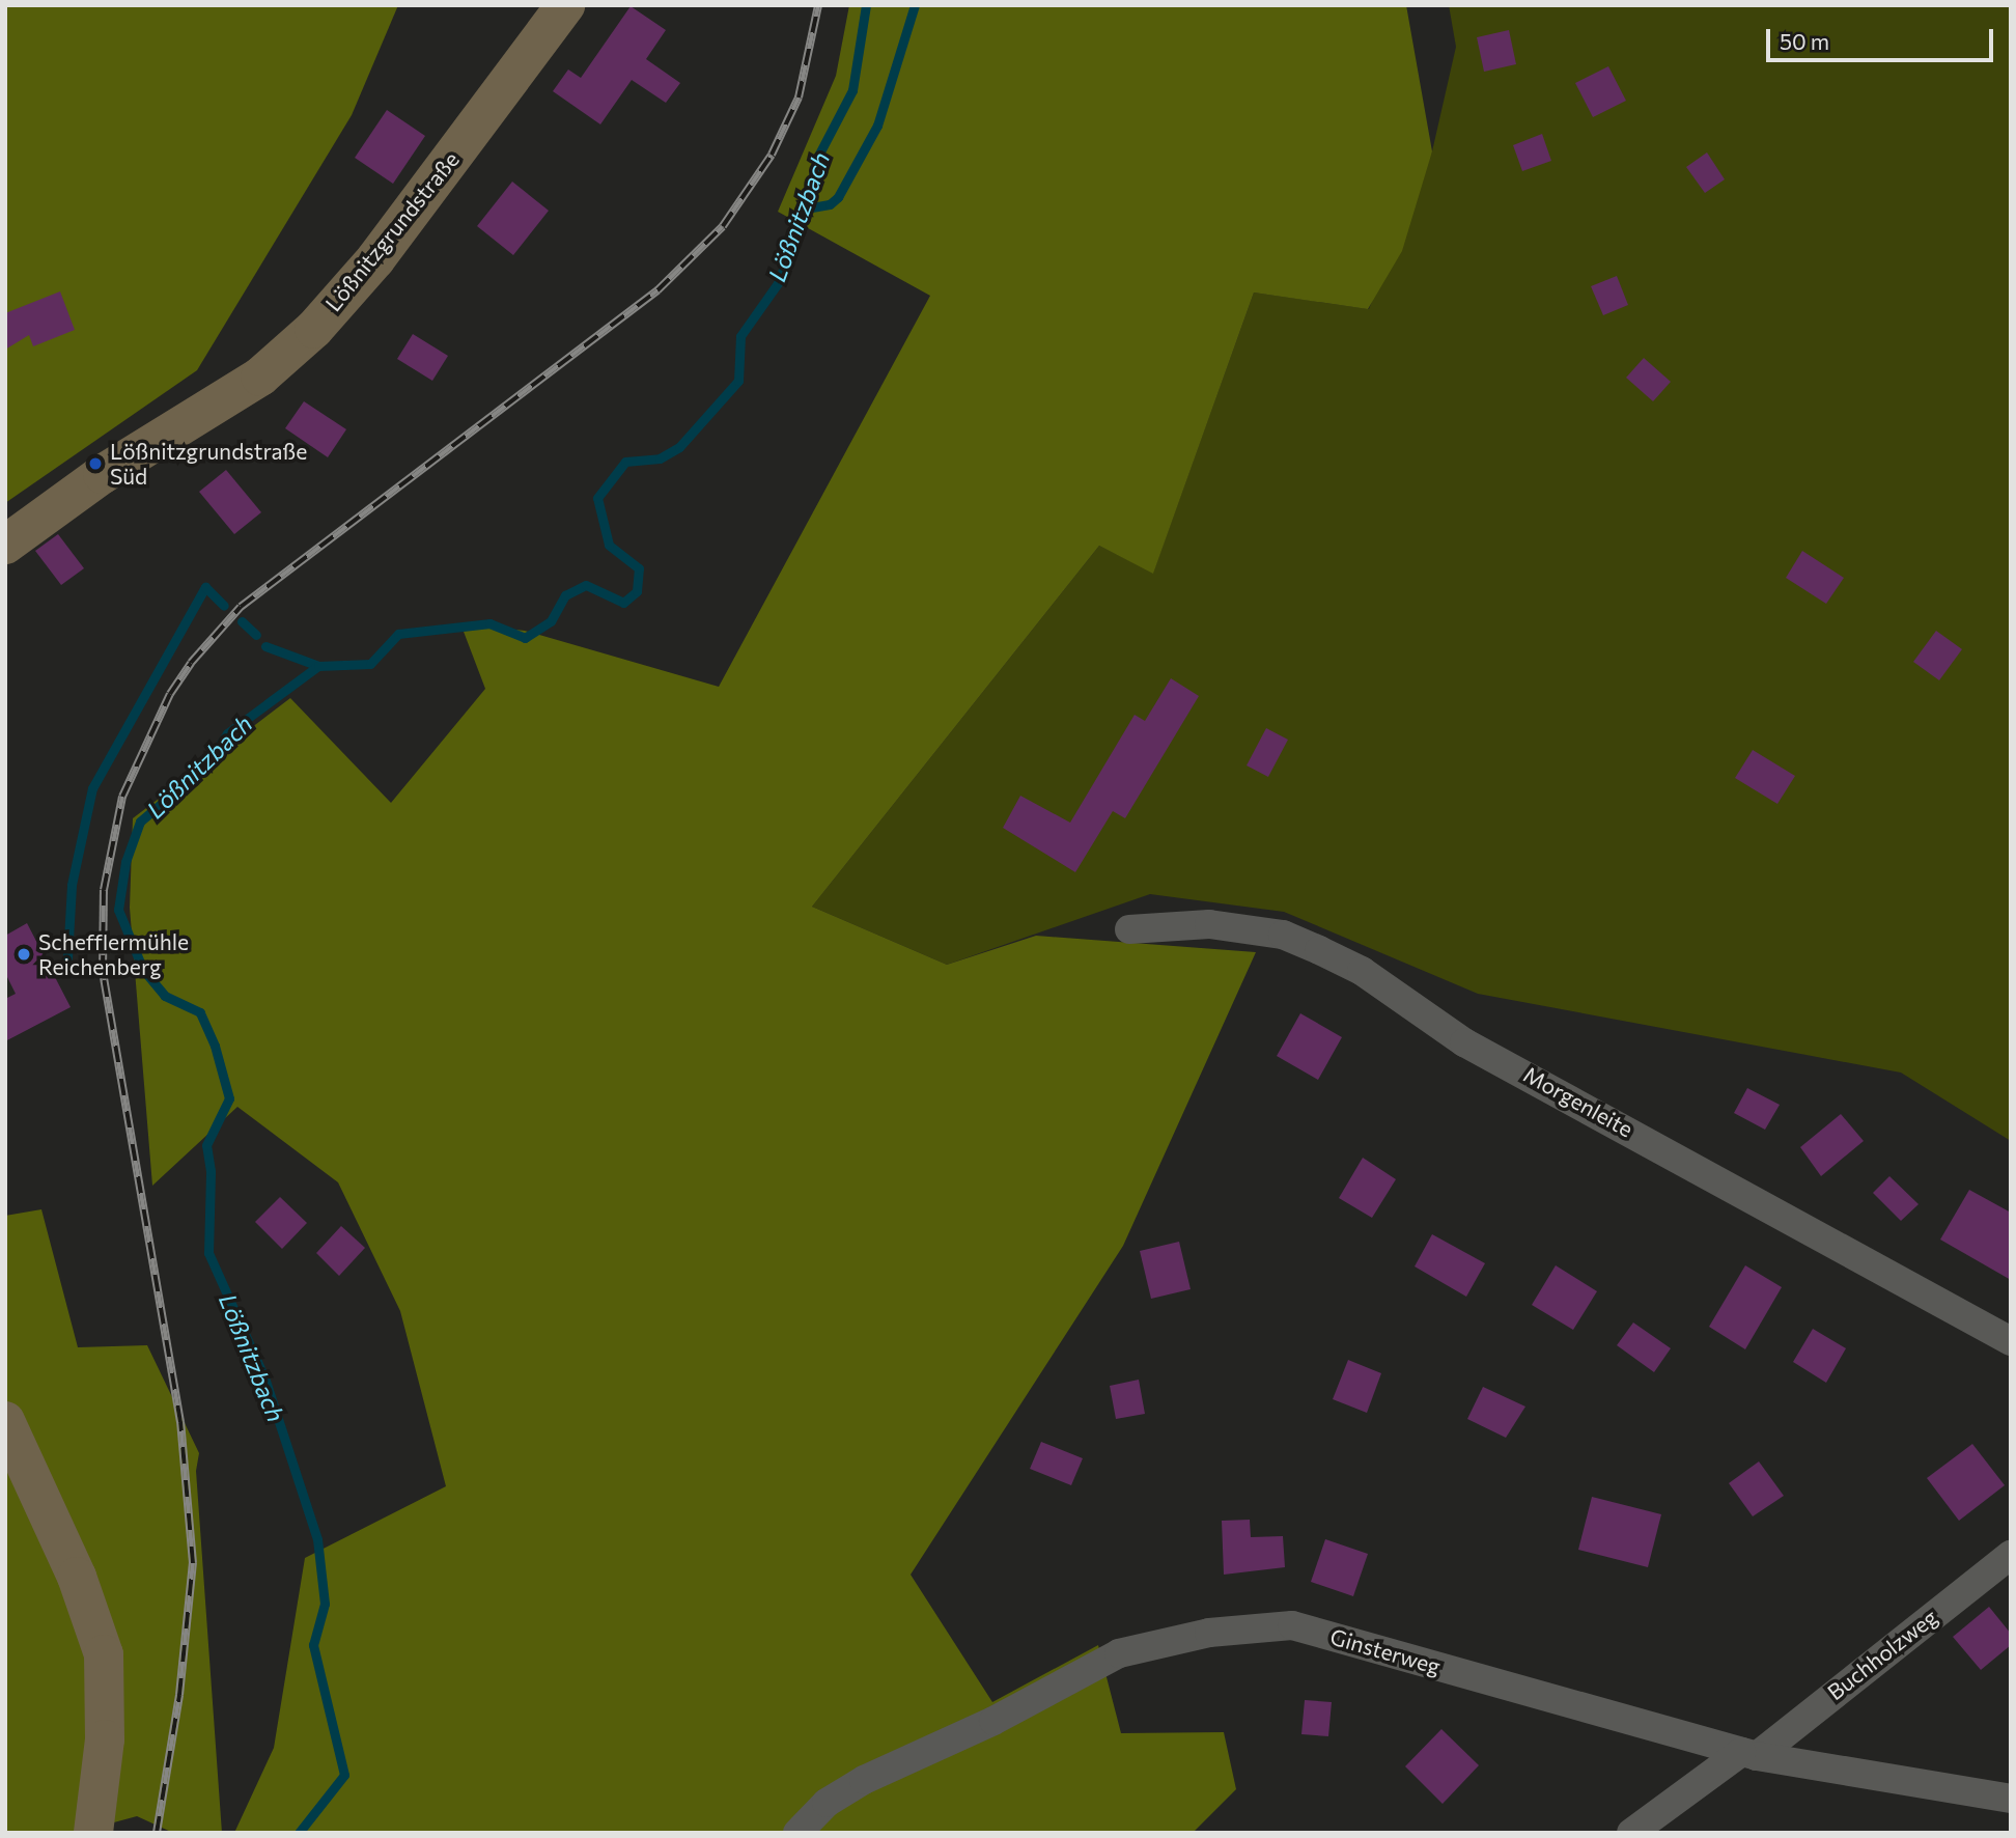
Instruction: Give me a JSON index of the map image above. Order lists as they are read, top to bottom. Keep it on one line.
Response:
{"streets":{"street":["Lößnitzgrundstraße","Morgenleite","Ginsterweg","Buchholzweg"]},"crossings":[["Ginsterweg","Buchholzweg"]],"water":["Lößnitzbach"],"places":["Lößnitzgrundstraße Süd","Schefflermühle Reichenberg"],"scale_bar":"50 m"}
